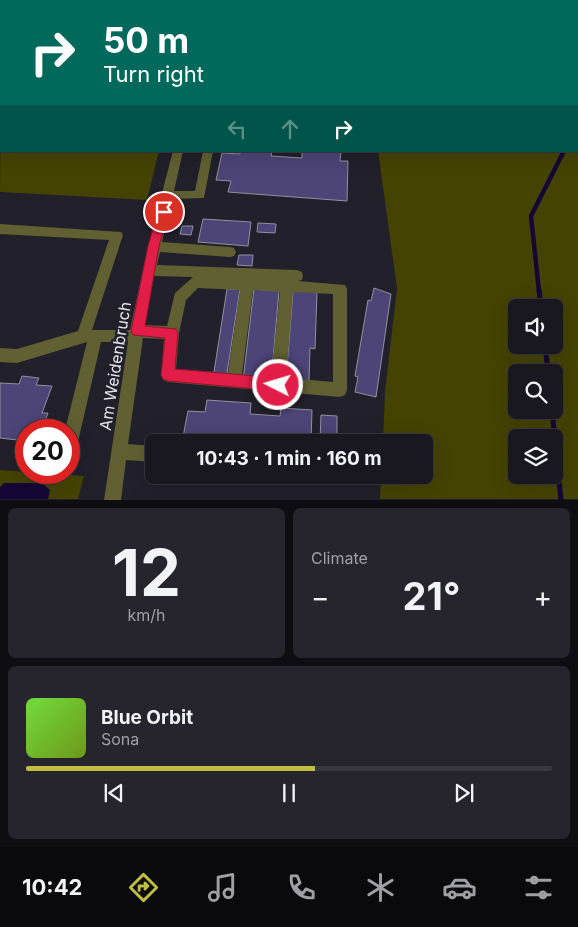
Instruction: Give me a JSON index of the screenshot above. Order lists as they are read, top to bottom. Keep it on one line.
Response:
{"streets":{"street":["Am Weidenbruch"]},"page":{"turn":["50 m","Turn right"],"limit":"20","trip":"10:43 · 1 min · 160 m","tile":[["12","km/h"],"Climate"],"heat":["−","21°","+"],"song":["Blue Orbit","Sona"],"tabs":"10:42"}}
